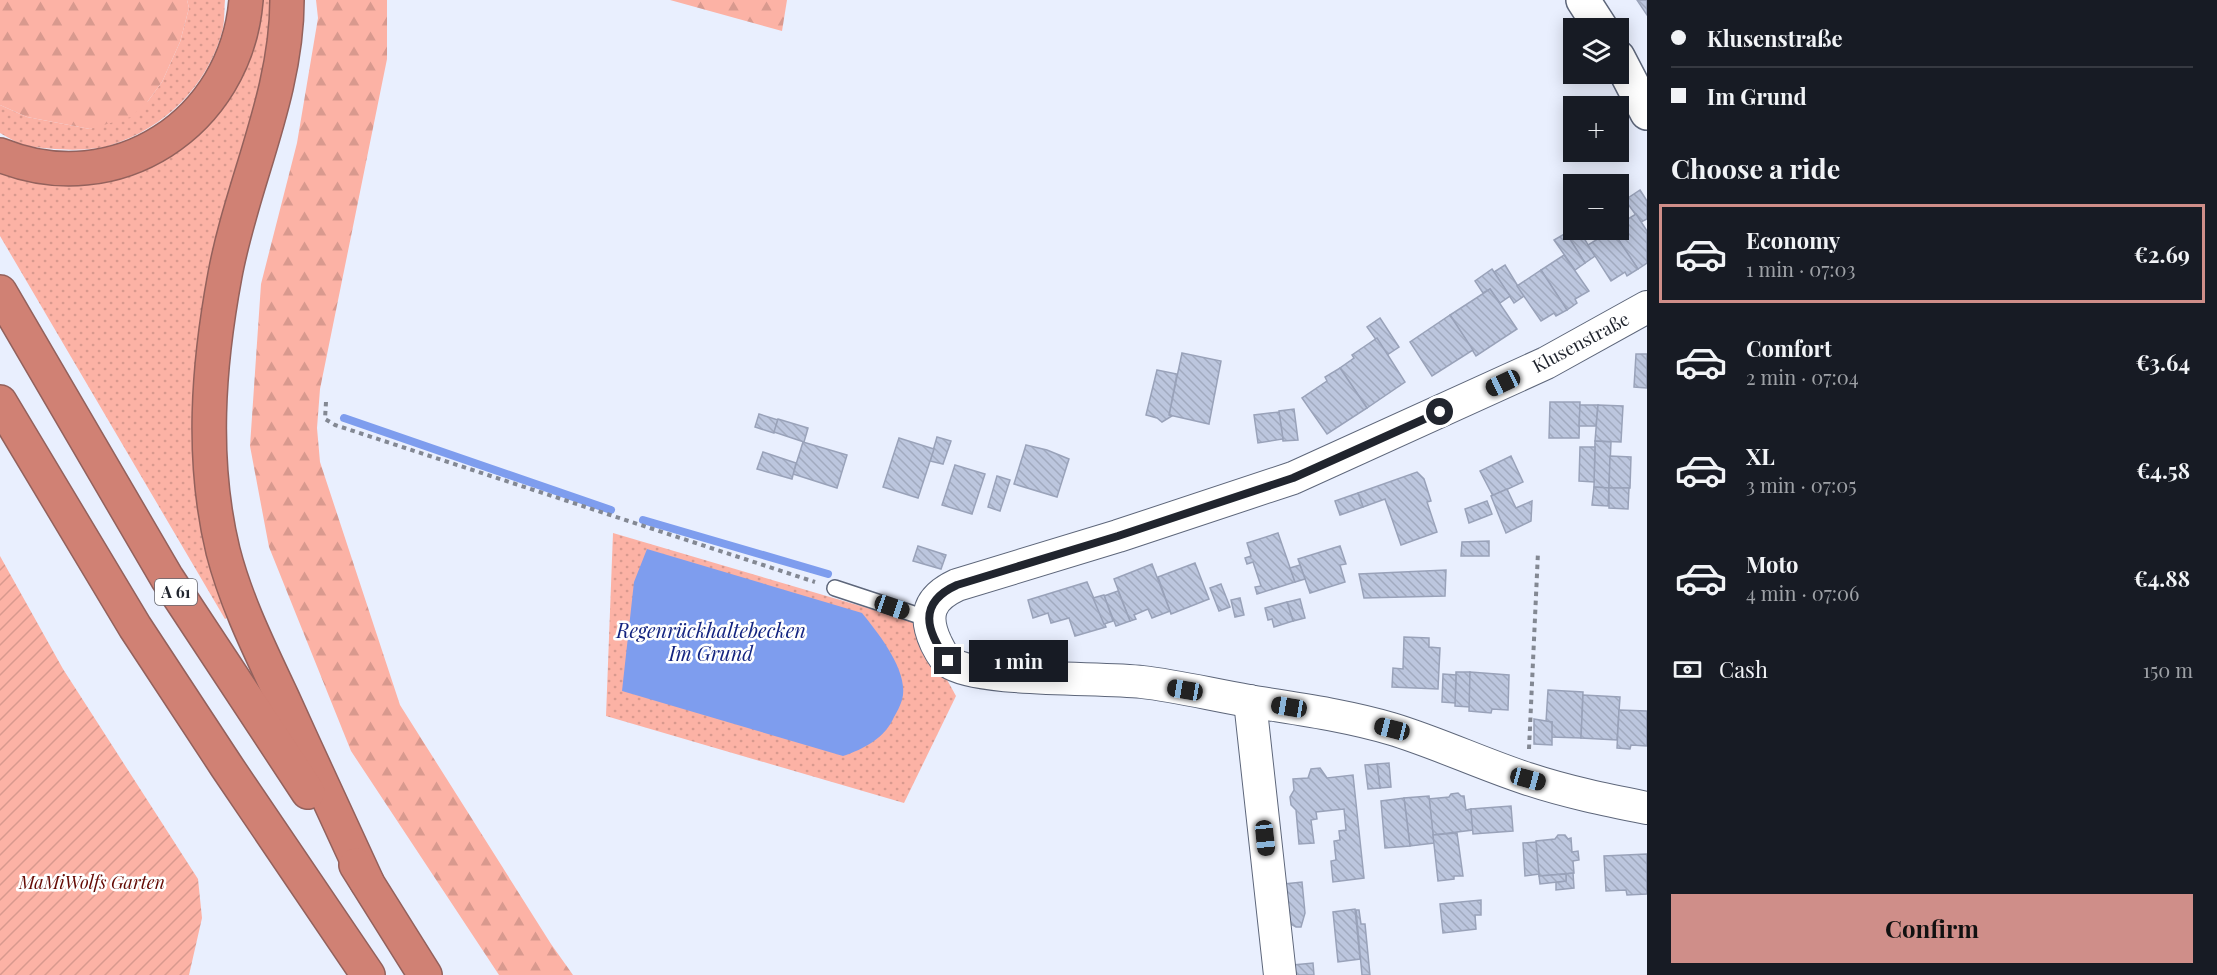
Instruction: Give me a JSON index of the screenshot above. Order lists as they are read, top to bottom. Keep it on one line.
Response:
{"streets":{"highway":["A 61"],"street":["Klusenstraße"]},"water":["Regenrückhaltebecken Im Grund"],"parks":["MaMiWolfs Garten"],"page":{"banner":["Klusenstraße","Im Grund"],"map_buttons":["+","−"],"heading":"Choose a ride","list":[{"name":"Economy","note":"1 min · 07:03","value":"€2.69"},{"name":"Comfort","note":"2 min · 07:04","value":"€3.64"},{"name":"XL","note":"3 min · 07:05","value":"€4.58"},{"name":"Moto","note":"4 min · 07:06","value":"€4.88"}],"pay":["Cash","150 m"],"bubble":"1 min","buttons":"Confirm"}}
